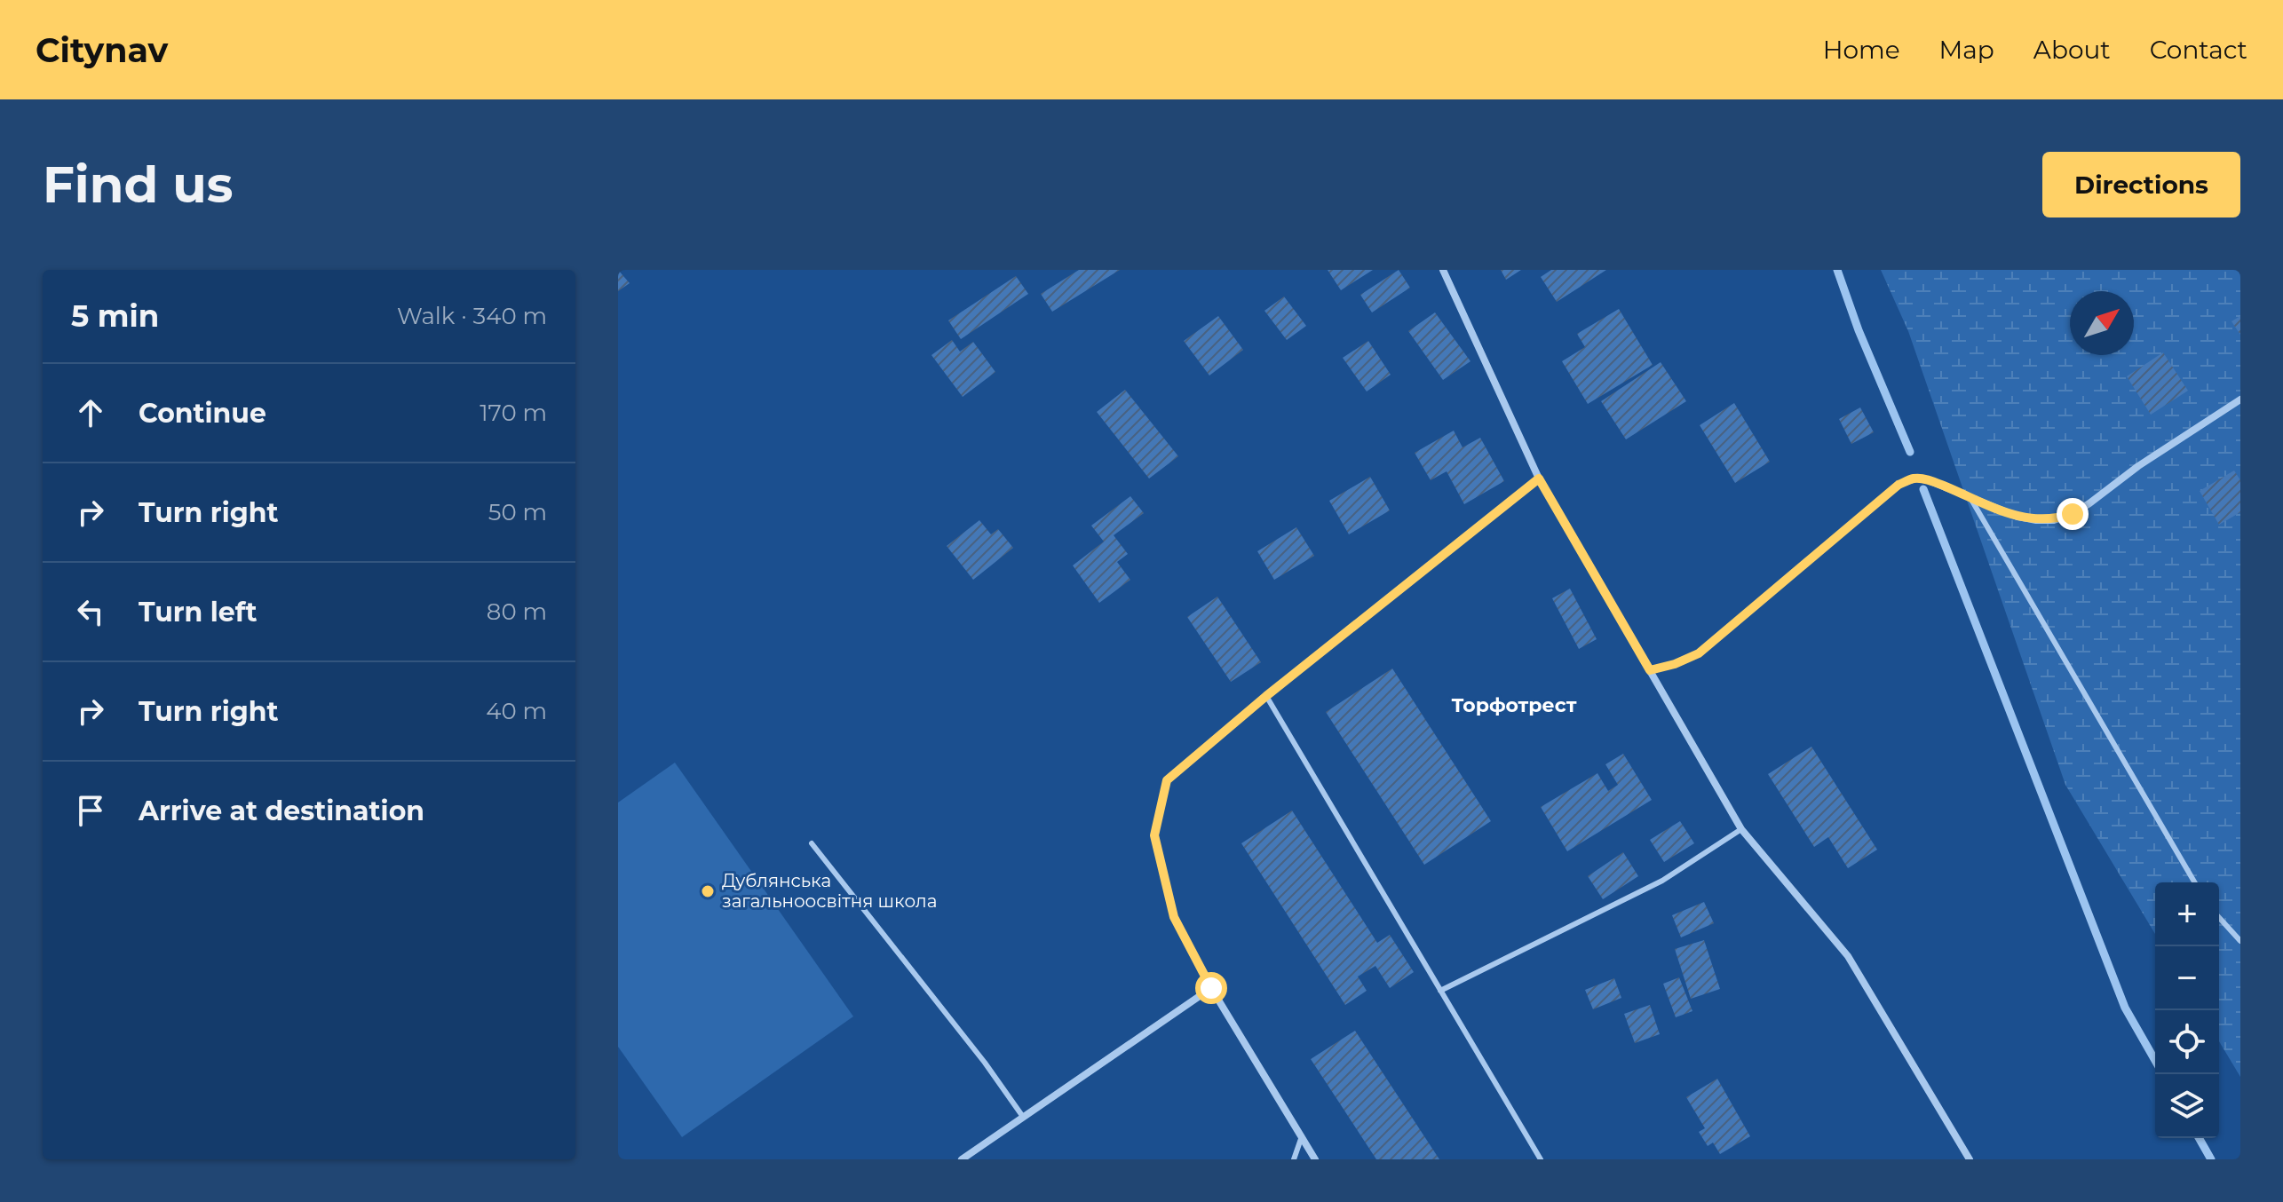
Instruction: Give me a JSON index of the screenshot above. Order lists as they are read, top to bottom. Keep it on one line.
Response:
{"districts":["Торфотрест"],"places":["Дублянська загальноосвітня школа"],"north":"top right","page":{"header":"Citynav","nav":["Home","Map","About","Contact"],"buttons":"Directions","title":"Find us","heading":["5 min","Walk · 340 m"],"list":[["Continue","170 m"],["Turn right","50 m"],["Turn left","80 m"],["Turn right","40 m"],"Arrive at destination"],"map_buttons":["+","−"]}}
